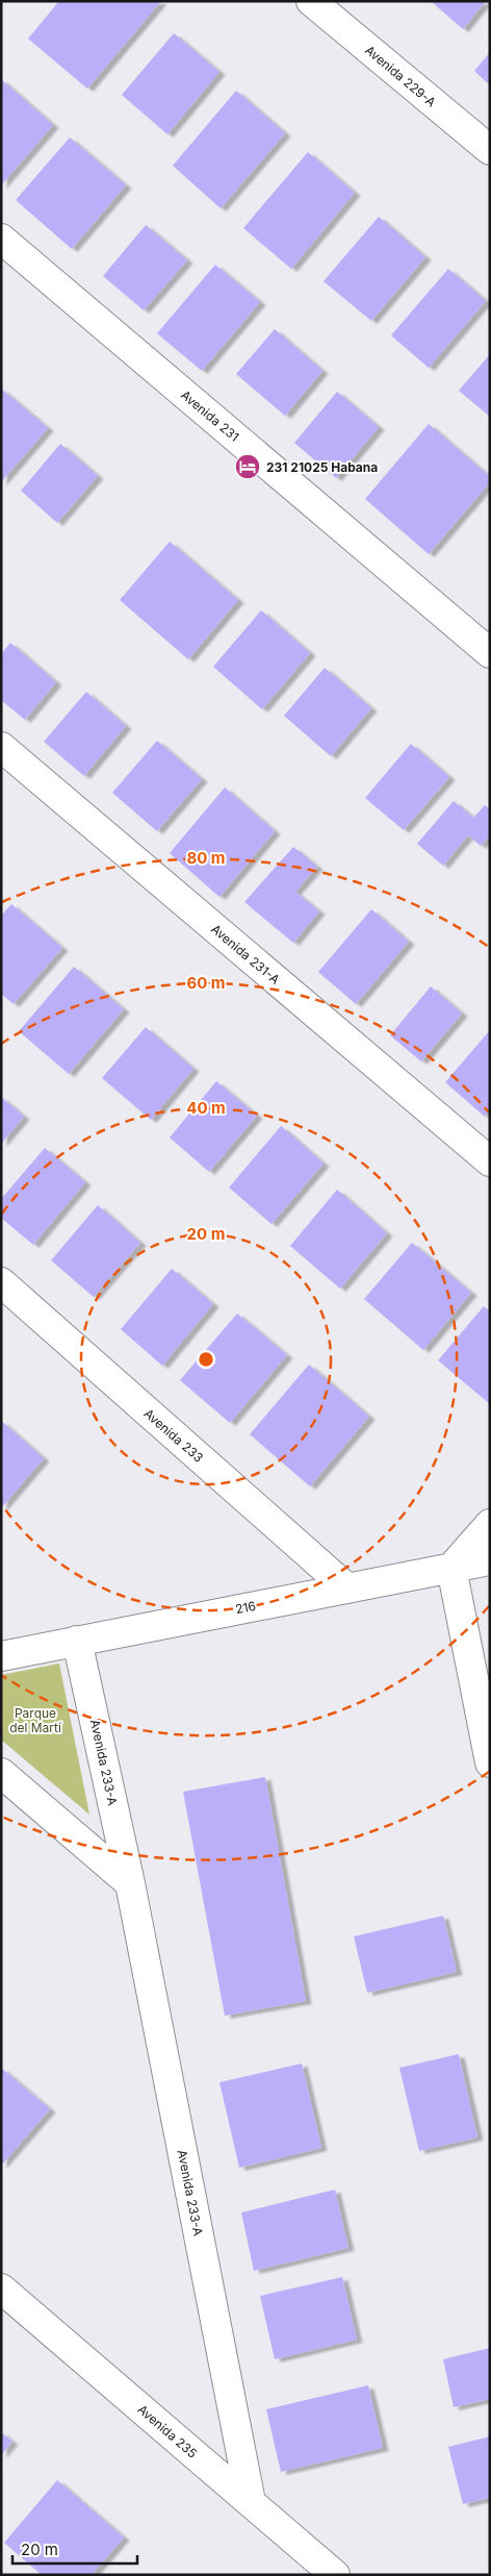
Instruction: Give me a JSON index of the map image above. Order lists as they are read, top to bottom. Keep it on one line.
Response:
{"streets":{"street":["Avenida 229-A","Avenida 231","Avenida 231-A","Avenida 233","216","Avenida 233-A","Avenida 235"]},"crossings":[["Avenida 233","216"],["216","Avenida 233-A"],["Avenida 233-A","Avenida 235"]],"parks":["Parque del Martí"],"places":{"hotel":["231 21025 Habana"]},"scale_bar":"20 m","rings":["80 m","60 m","40 m","20 m"]}
